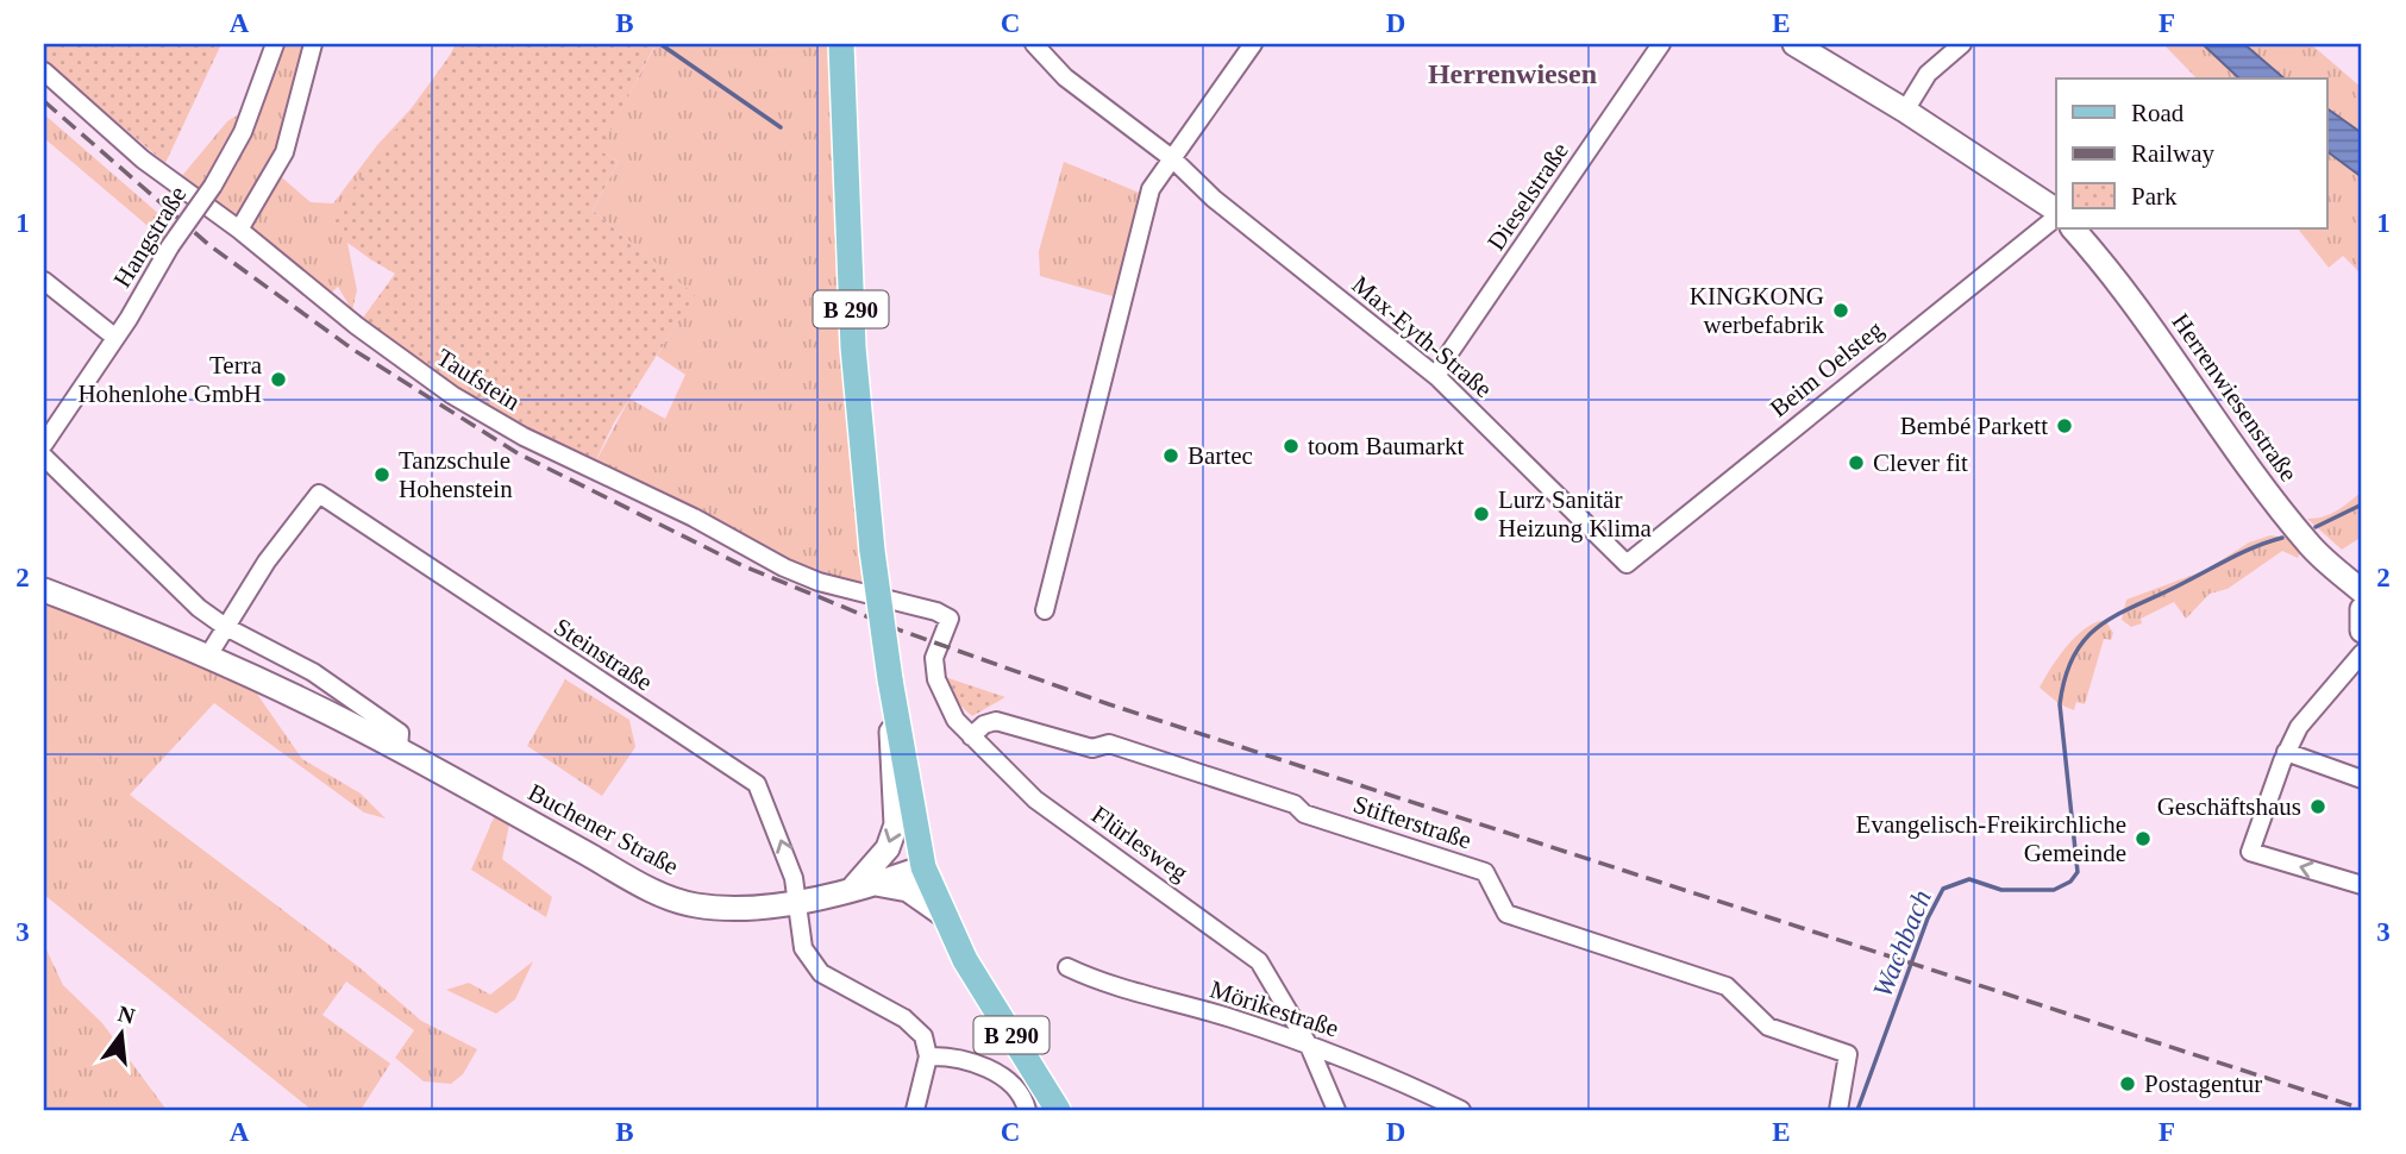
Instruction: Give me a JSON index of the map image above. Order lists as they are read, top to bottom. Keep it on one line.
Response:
{"streets":{"main road":["B 290","Herrenwiesenstraße","Buchener Straße"],"street":["Dieselstraße","Hangstraße","Max-Eyth-Straße","Beim Oelsteg","Taufstein","Steinstraße","Stifterstraße","Flürlesweg","Mörikestraße"]},"crossings":[["Dieselstraße","Max-Eyth-Straße"],["B 290","Buchener Straße"],["Max-Eyth-Straße","Beim Oelsteg"],["Taufstein","Flürlesweg"],["Steinstraße","Buchener Straße"],["Stifterstraße","Flürlesweg"],["Flürlesweg","Mörikestraße"]],"districts":["Herrenwiesen"],"water":["Wachbach"],"places":["KINGKONG werbefabrik","Terra Hohenlohe GmbH","Bembé Parkett","toom Baumarkt","Bartec","Clever fit","Tanzschule Hohenstein","Lurz Sanitär Heizung Klima","Geschäftshaus","Evangelisch-Freikirchliche Gemeinde","Postagentur"],"legend":["Road","Railway","Park"],"north":"top","grid":{"columns":["A","B","C","D","E","F"],"rows":["1","2","3"]}}
